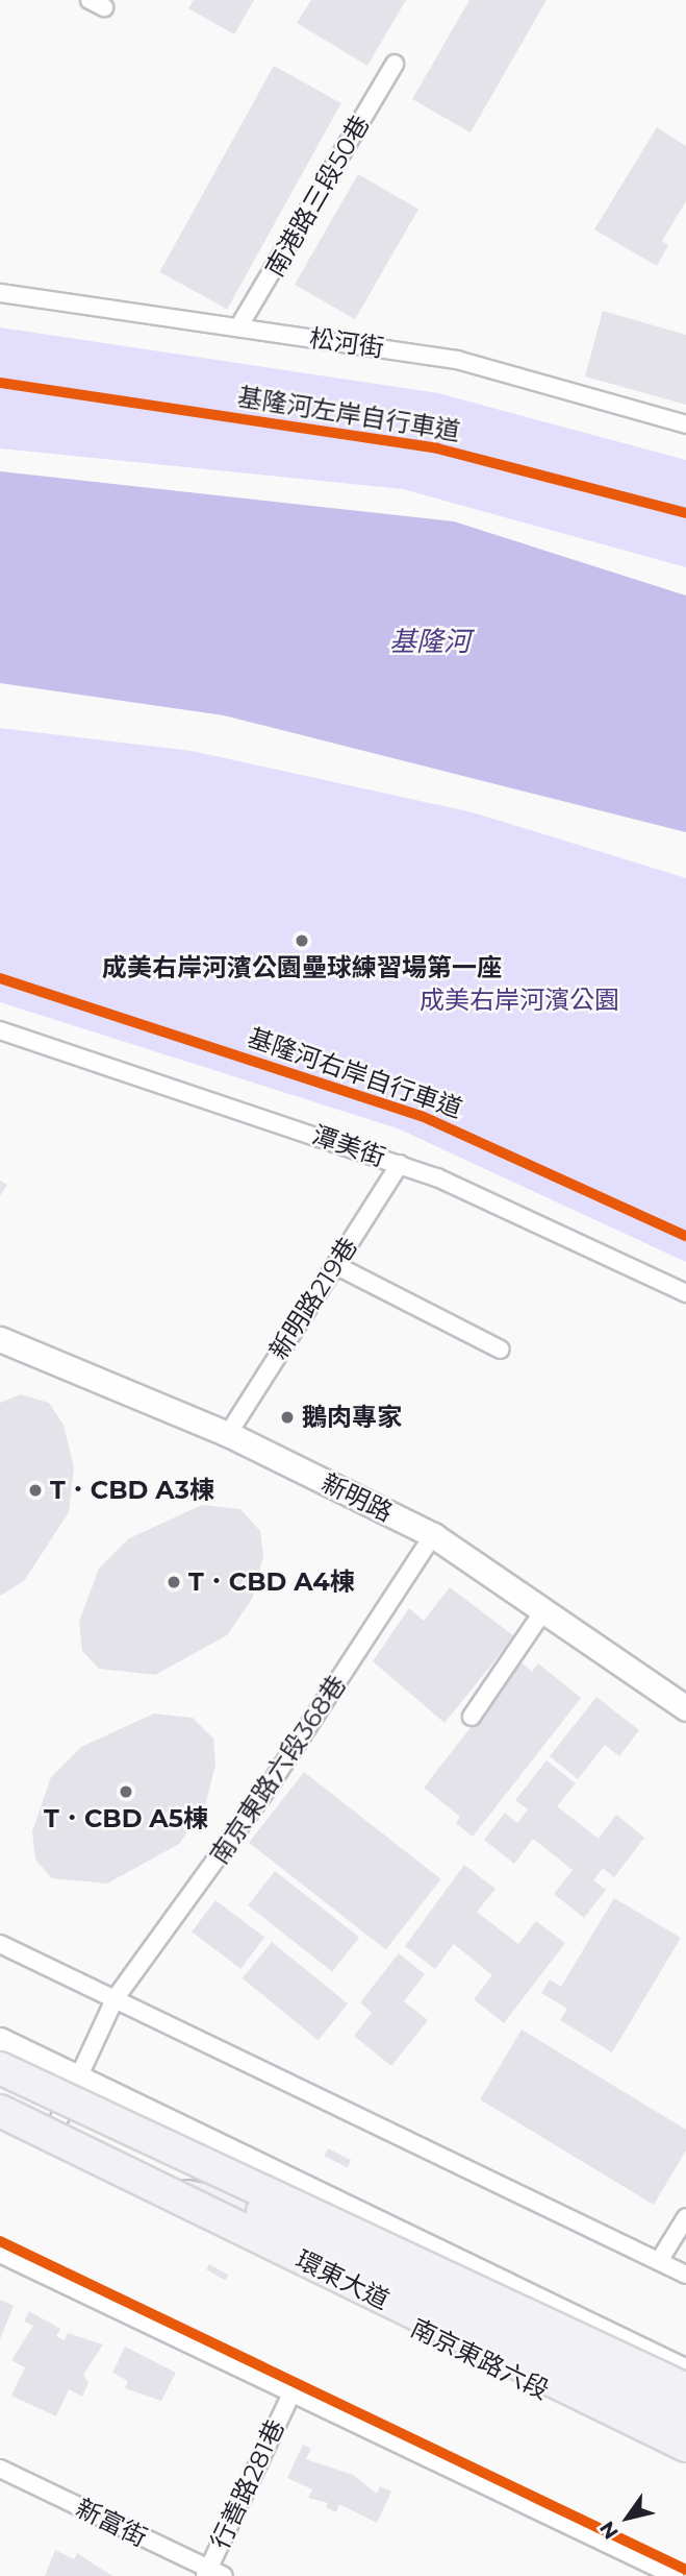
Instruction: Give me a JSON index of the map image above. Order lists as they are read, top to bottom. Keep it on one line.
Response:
{"streets":{"highway":["環東大道"],"main road":["新明路","南京東路六段"],"street":["南港路三段50巷","松河街","潭美街","新明路219巷","南京東路六段368巷","行善路281巷","新富街"],"cycle path":["基隆河左岸自行車道","基隆河右岸自行車道"]},"crossings":[["南港路三段50巷","松河街"],["潭美街","新明路219巷"],["新明路219巷","新明路"],["新明路","南京東路六段368巷"],["南京東路六段368巷","南京東路六段"],["行善路281巷","新富街"]],"water":["基隆河"],"parks":["成美右岸河濱公園"],"places":["成美右岸河濱公園壘球練習場第一座","鵝肉專家","T．CBD A3棟","T．CBD A4棟","T．CBD A5棟"],"north":"bottom left"}
